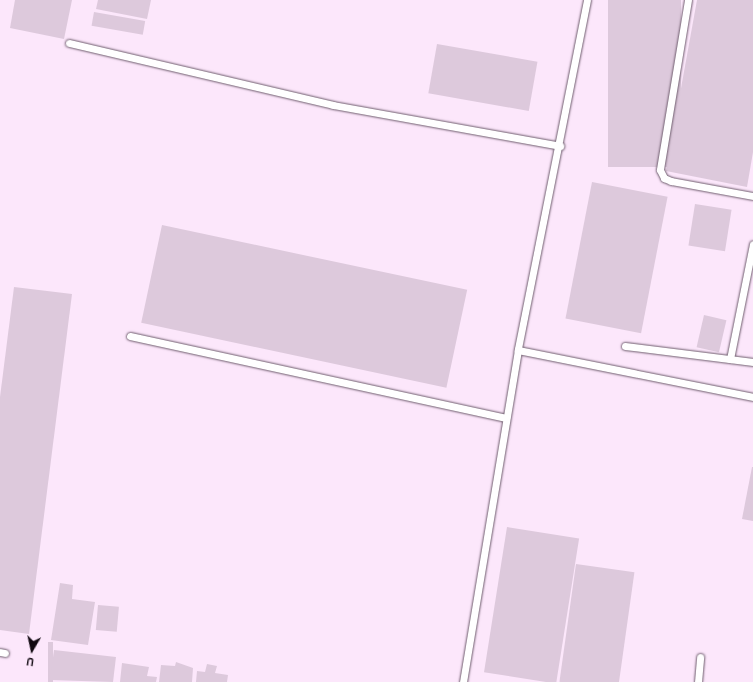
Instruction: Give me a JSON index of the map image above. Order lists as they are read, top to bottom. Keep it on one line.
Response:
{"north":"bottom"}
